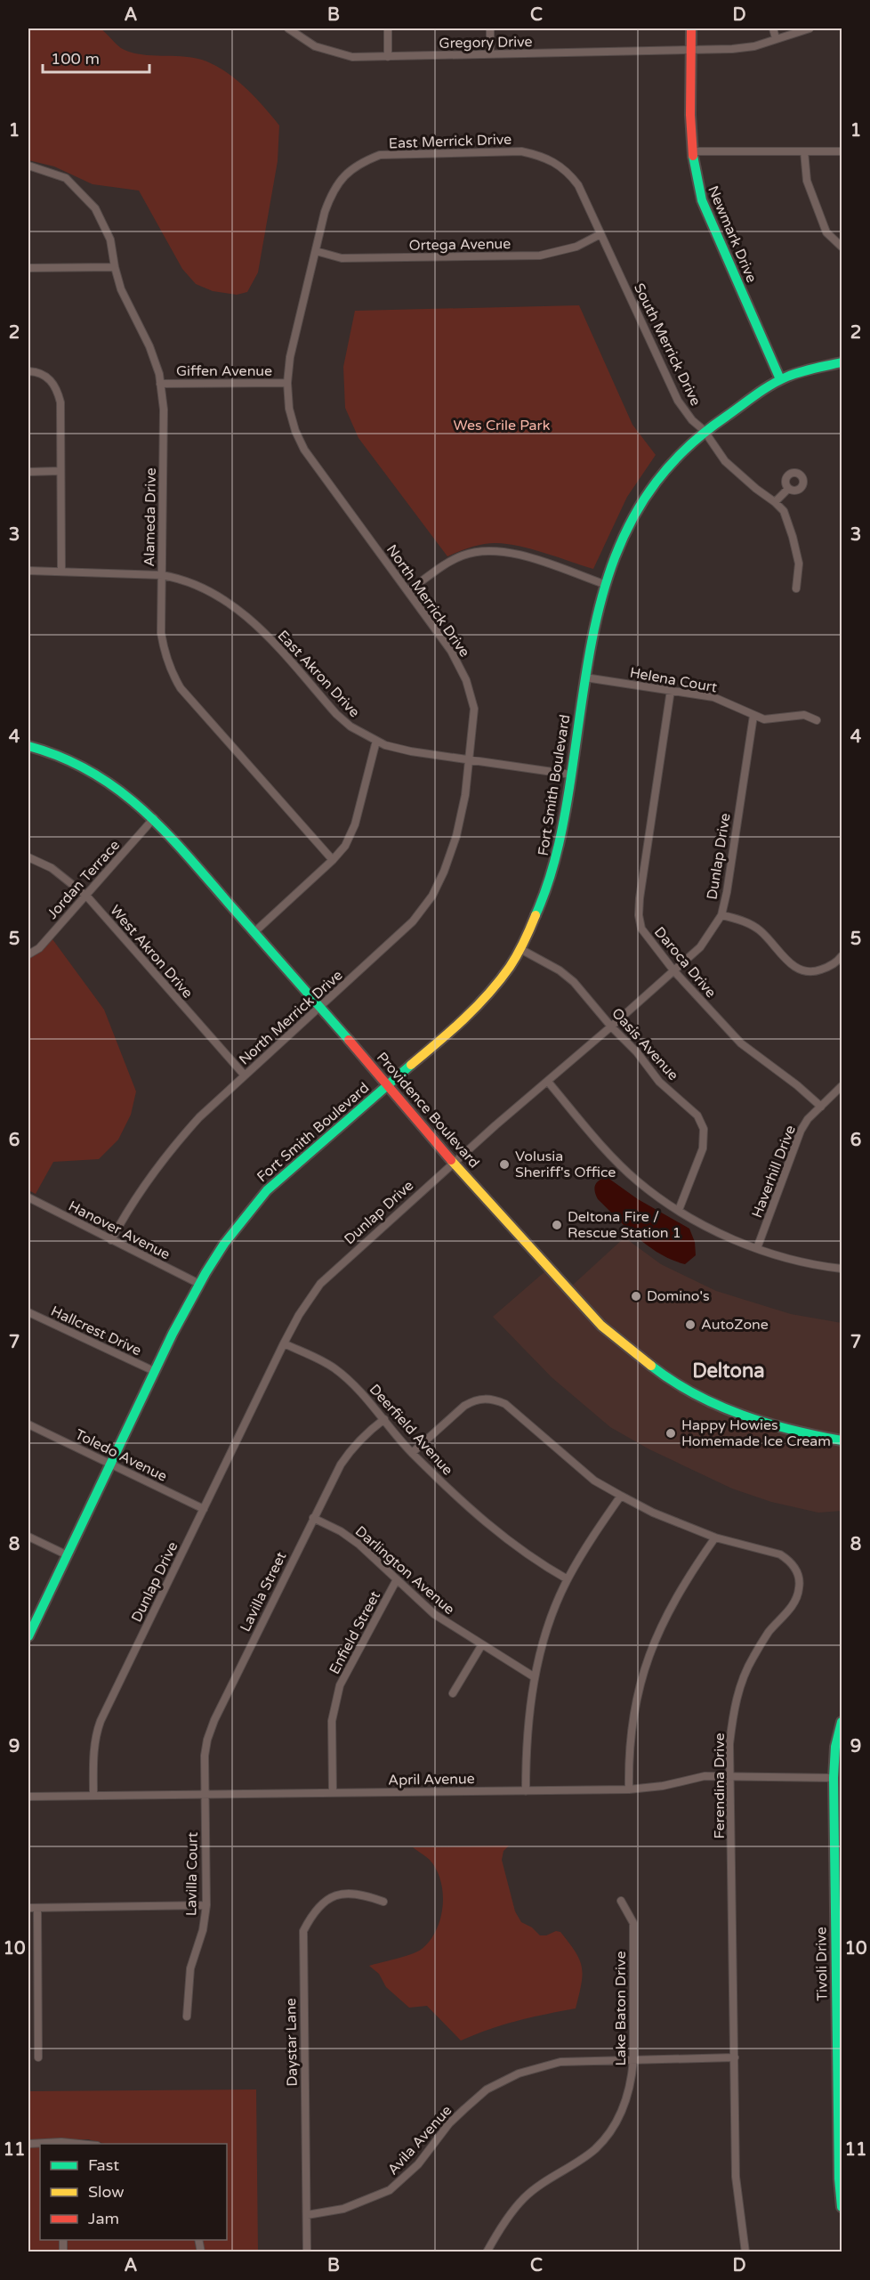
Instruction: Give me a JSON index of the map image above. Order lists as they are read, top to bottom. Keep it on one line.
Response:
{"streets":{"street":["Gregory Drive","East Merrick Drive","Newmark Drive","Ortega Avenue","South Merrick Drive","Giffen Avenue","Alameda Drive","North Merrick Drive","East Akron Drive","Helena Court","Fort Smith Boulevard","Dunlap Drive","Jordan Terrace","West Akron Drive","Daroca Drive","Oasis Avenue","Providence Boulevard","Haverhill Drive","Hanover Avenue","Hallcrest Drive","Deerfield Avenue","Toledo Avenue","Darlington Avenue","Lavilla Street","Enfield Street","April Avenue","Ferendina Drive","Lavilla Court","Tivoli Drive","Lake Baton Drive","Daystar Lane","Avila Avenue"]},"crossings":[["Gregory Drive","Newmark Drive"],["East Merrick Drive","Ortega Avenue"],["East Merrick Drive","South Merrick Drive"],["East Merrick Drive","North Merrick Drive"],["Newmark Drive","Fort Smith Boulevard"],["Ortega Avenue","South Merrick Drive"],["Ortega Avenue","North Merrick Drive"],["South Merrick Drive","Fort Smith Boulevard"],["Giffen Avenue","Alameda Drive"],["Giffen Avenue","North Merrick Drive"],["Alameda Drive","East Akron Drive"],["North Merrick Drive","East Akron Drive"],["North Merrick Drive","West Akron Drive"],["North Merrick Drive","Providence Boulevard"],["North Merrick Drive","Hanover Avenue"],["East Akron Drive","Fort Smith Boulevard"],["Helena Court","Fort Smith Boulevard"],["Helena Court","Dunlap Drive"],["Helena Court","Daroca Drive"],["Fort Smith Boulevard","Oasis Avenue"],["Fort Smith Boulevard","Providence Boulevard"],["Fort Smith Boulevard","Hanover Avenue"],["Fort Smith Boulevard","Hallcrest Drive"],["Fort Smith Boulevard","Toledo Avenue"],["Dunlap Drive","Daroca Drive"],["Dunlap Drive","Oasis Avenue"],["Dunlap Drive","Providence Boulevard"],["Dunlap Drive","Deerfield Avenue"],["Dunlap Drive","Toledo Avenue"],["Dunlap Drive","April Avenue"],["Jordan Terrace","West Akron Drive"],["Jordan Terrace","Providence Boulevard"],["Daroca Drive","Haverhill Drive"],["Deerfield Avenue","Lavilla Street"],["Deerfield Avenue","Ferendina Drive"],["Darlington Avenue","Lavilla Street"],["Darlington Avenue","Enfield Street"],["Lavilla Street","April Avenue"],["Lavilla Street","Lavilla Court"],["Enfield Street","April Avenue"],["April Avenue","Ferendina Drive"],["April Avenue","Lavilla Court"],["April Avenue","Tivoli Drive"],["Ferendina Drive","Avila Avenue"],["Lake Baton Drive","Avila Avenue"],["Daystar Lane","Avila Avenue"]],"districts":["Deltona"],"parks":["Wes Crile Park"],"places":["Volusia Sheriff's Office","Deltona Fire / Rescue Station 1","Domino's","AutoZone","Happy Howies Homemade Ice Cream"],"legend":["Fast","Slow","Jam"],"scale_bar":"100 m","grid":{"columns":["A","B","C","D"],"rows":["1","2","3","4","5","6","7","8","9","10","11"]}}
